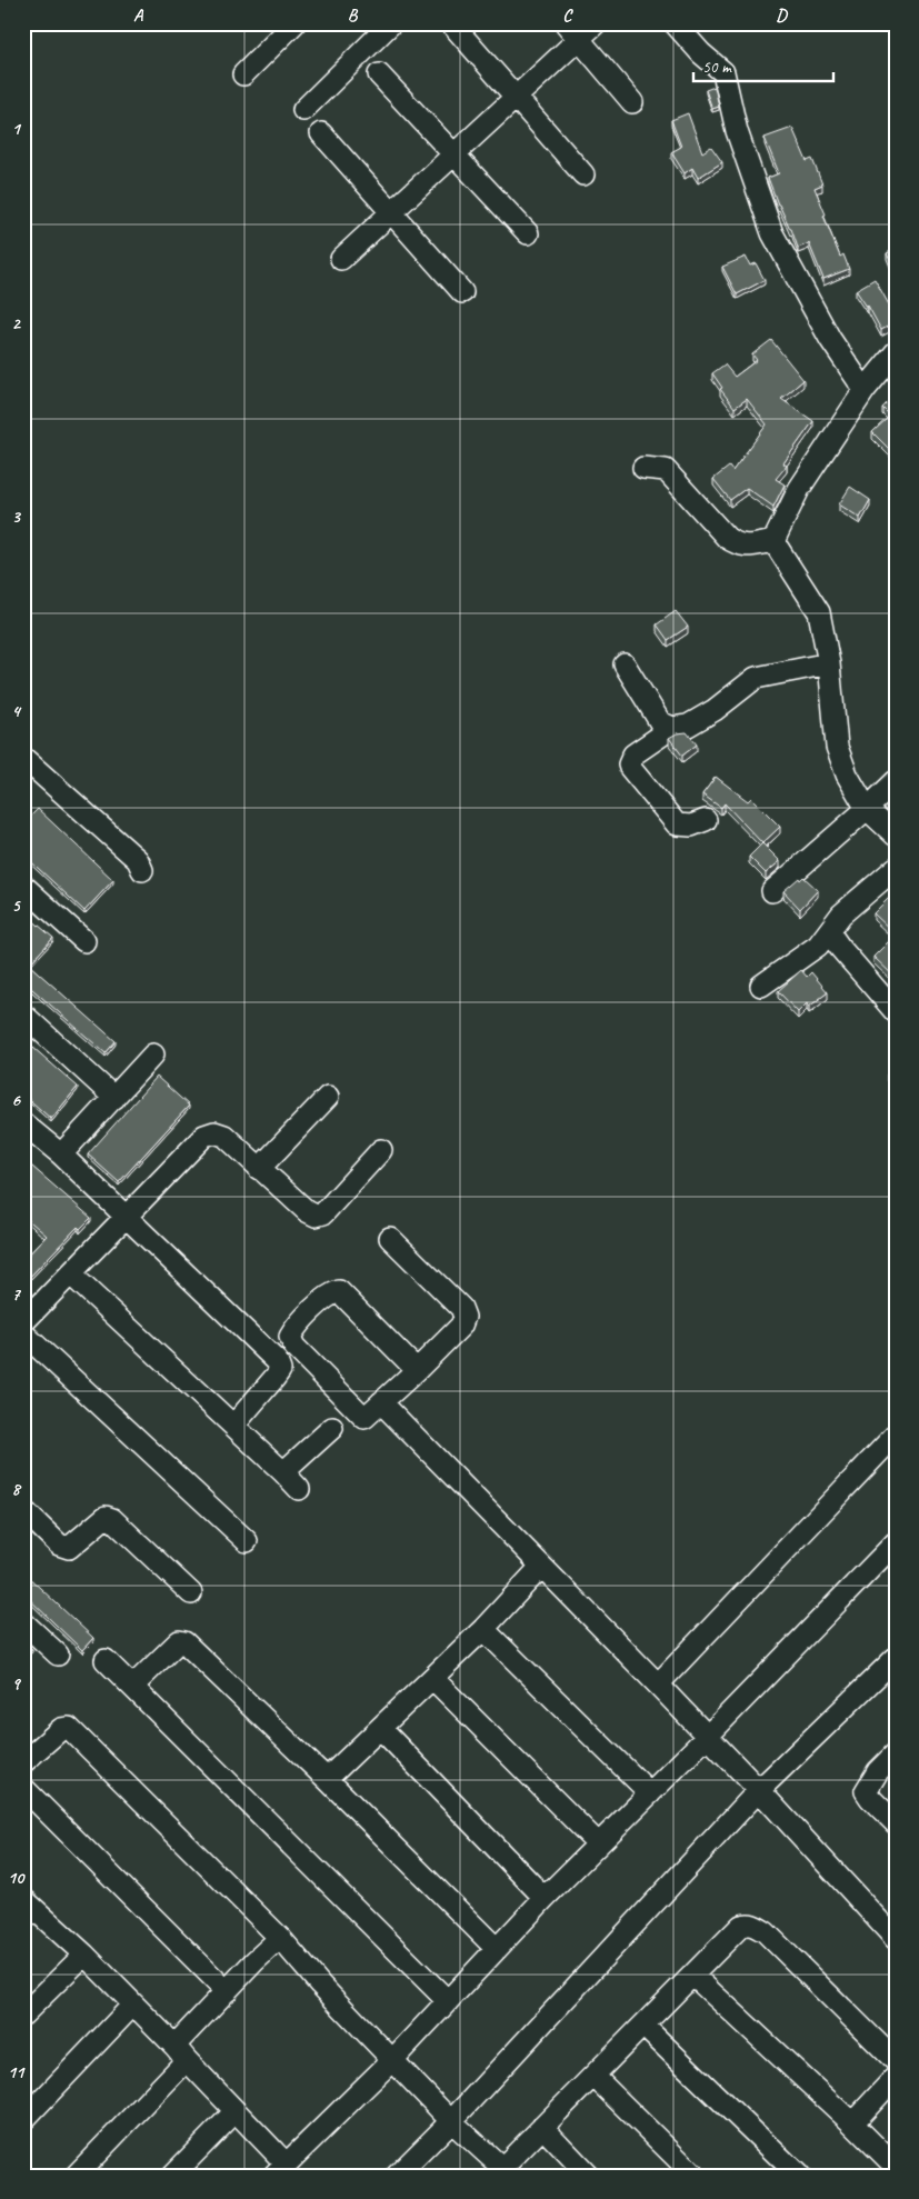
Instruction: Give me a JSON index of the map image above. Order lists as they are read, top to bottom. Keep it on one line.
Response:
{"scale_bar":"50 m","grid":{"columns":["A","B","C","D"],"rows":["1","2","3","4","5","6","7","8","9","10","11"]}}
